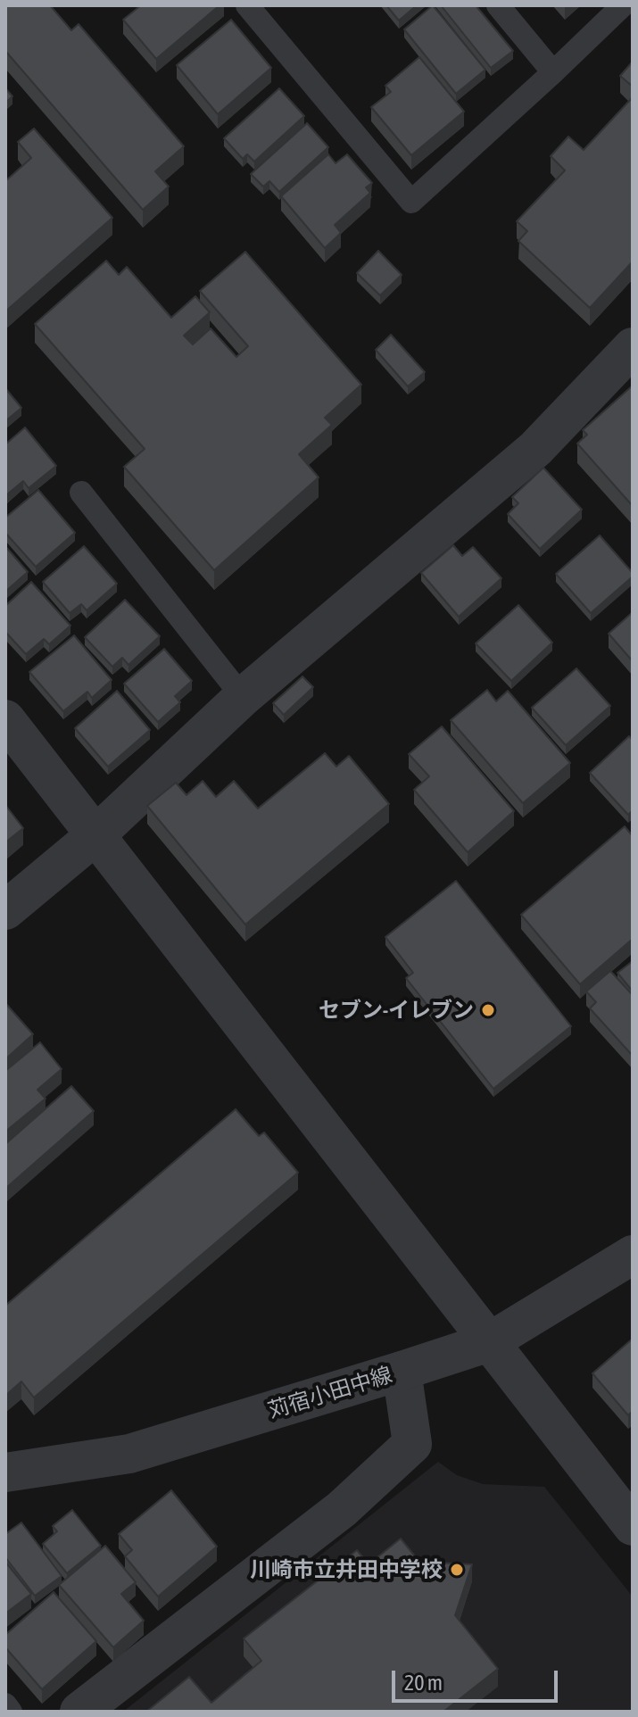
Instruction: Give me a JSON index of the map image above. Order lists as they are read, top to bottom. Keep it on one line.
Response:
{"streets":{"street":["苅宿小田中線"]},"places":["セブン-イレブン","川崎市立井田中学校"],"scale_bar":"20 m"}
